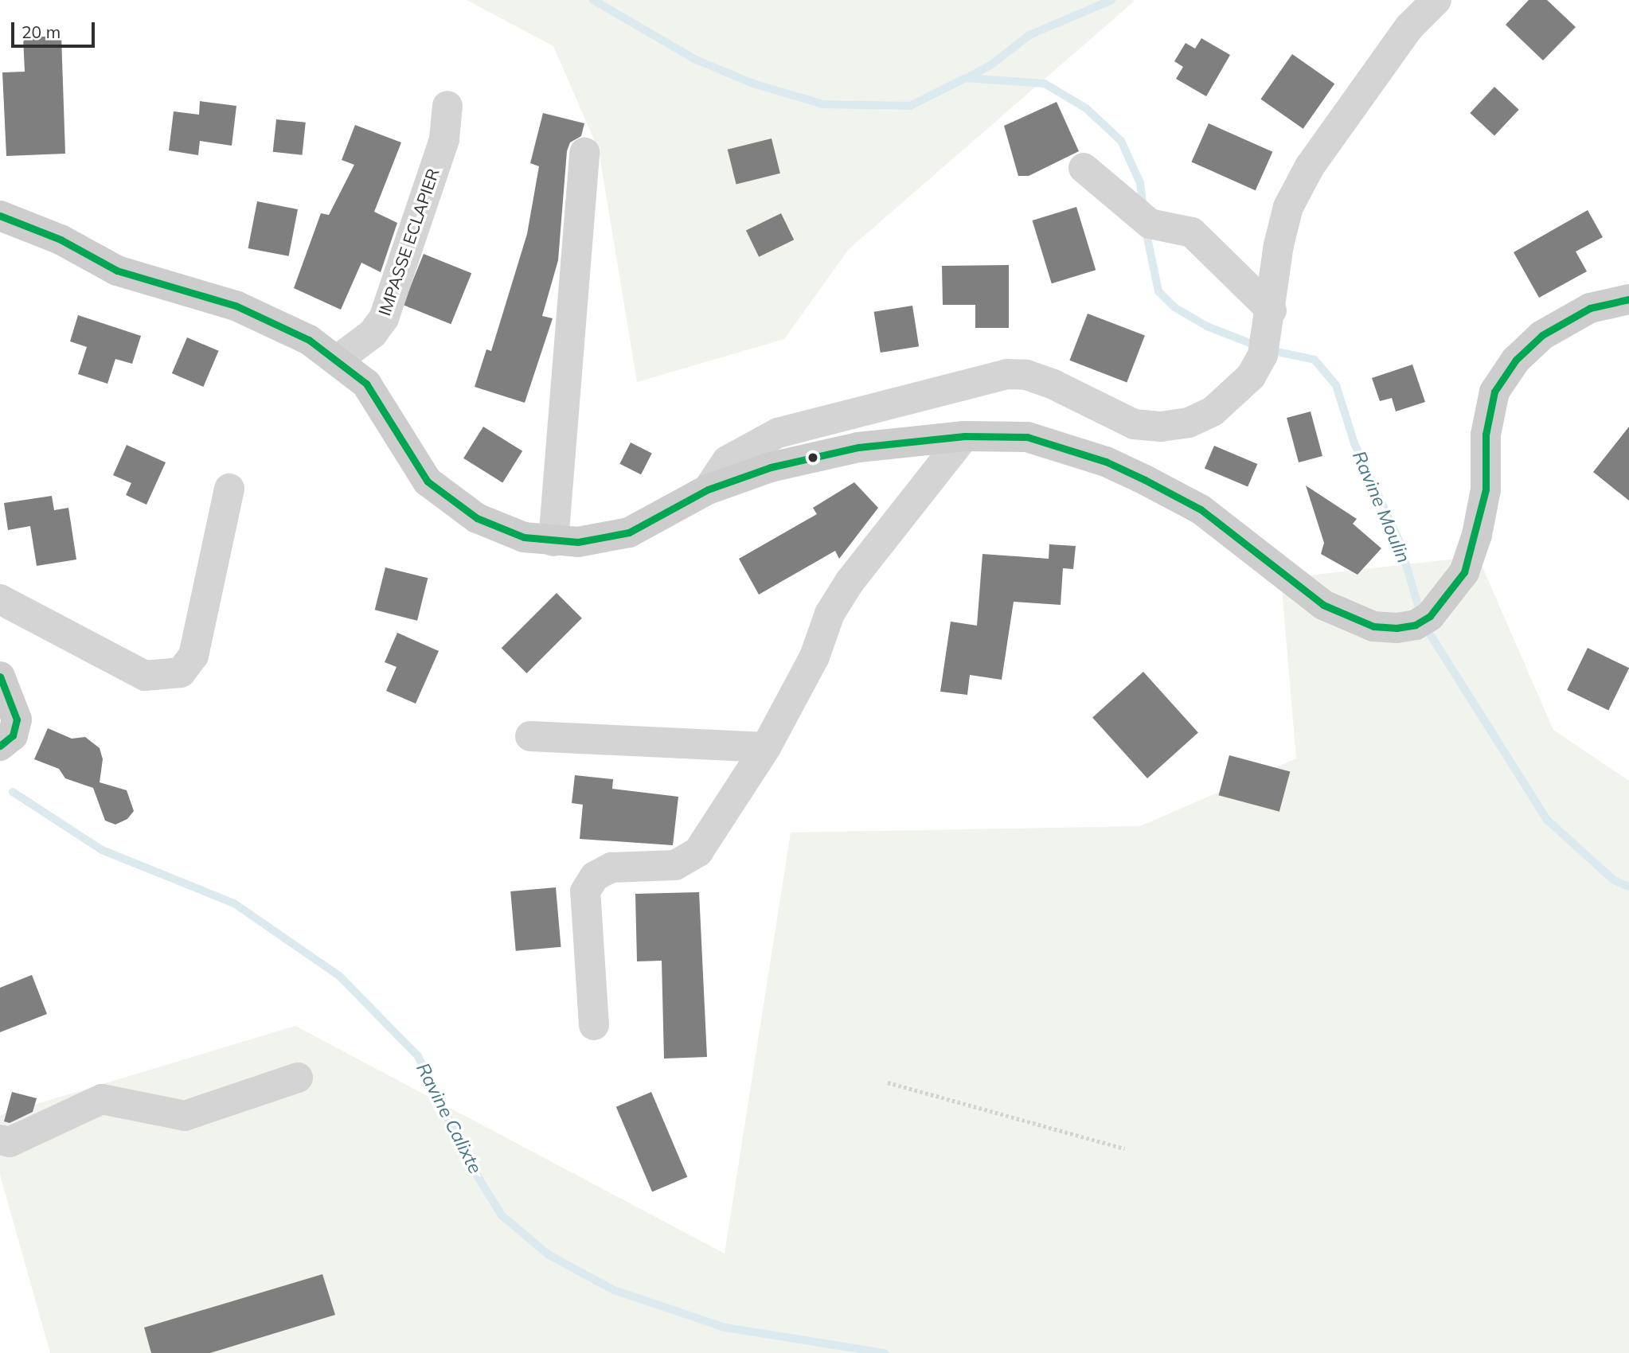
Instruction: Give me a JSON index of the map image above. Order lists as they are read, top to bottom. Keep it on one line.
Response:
{"streets":{"street":["IMPASSE ECLAPIER"]},"water":["Ravine Moulin","Ravine Calixte"],"scale_bar":"20 m"}
